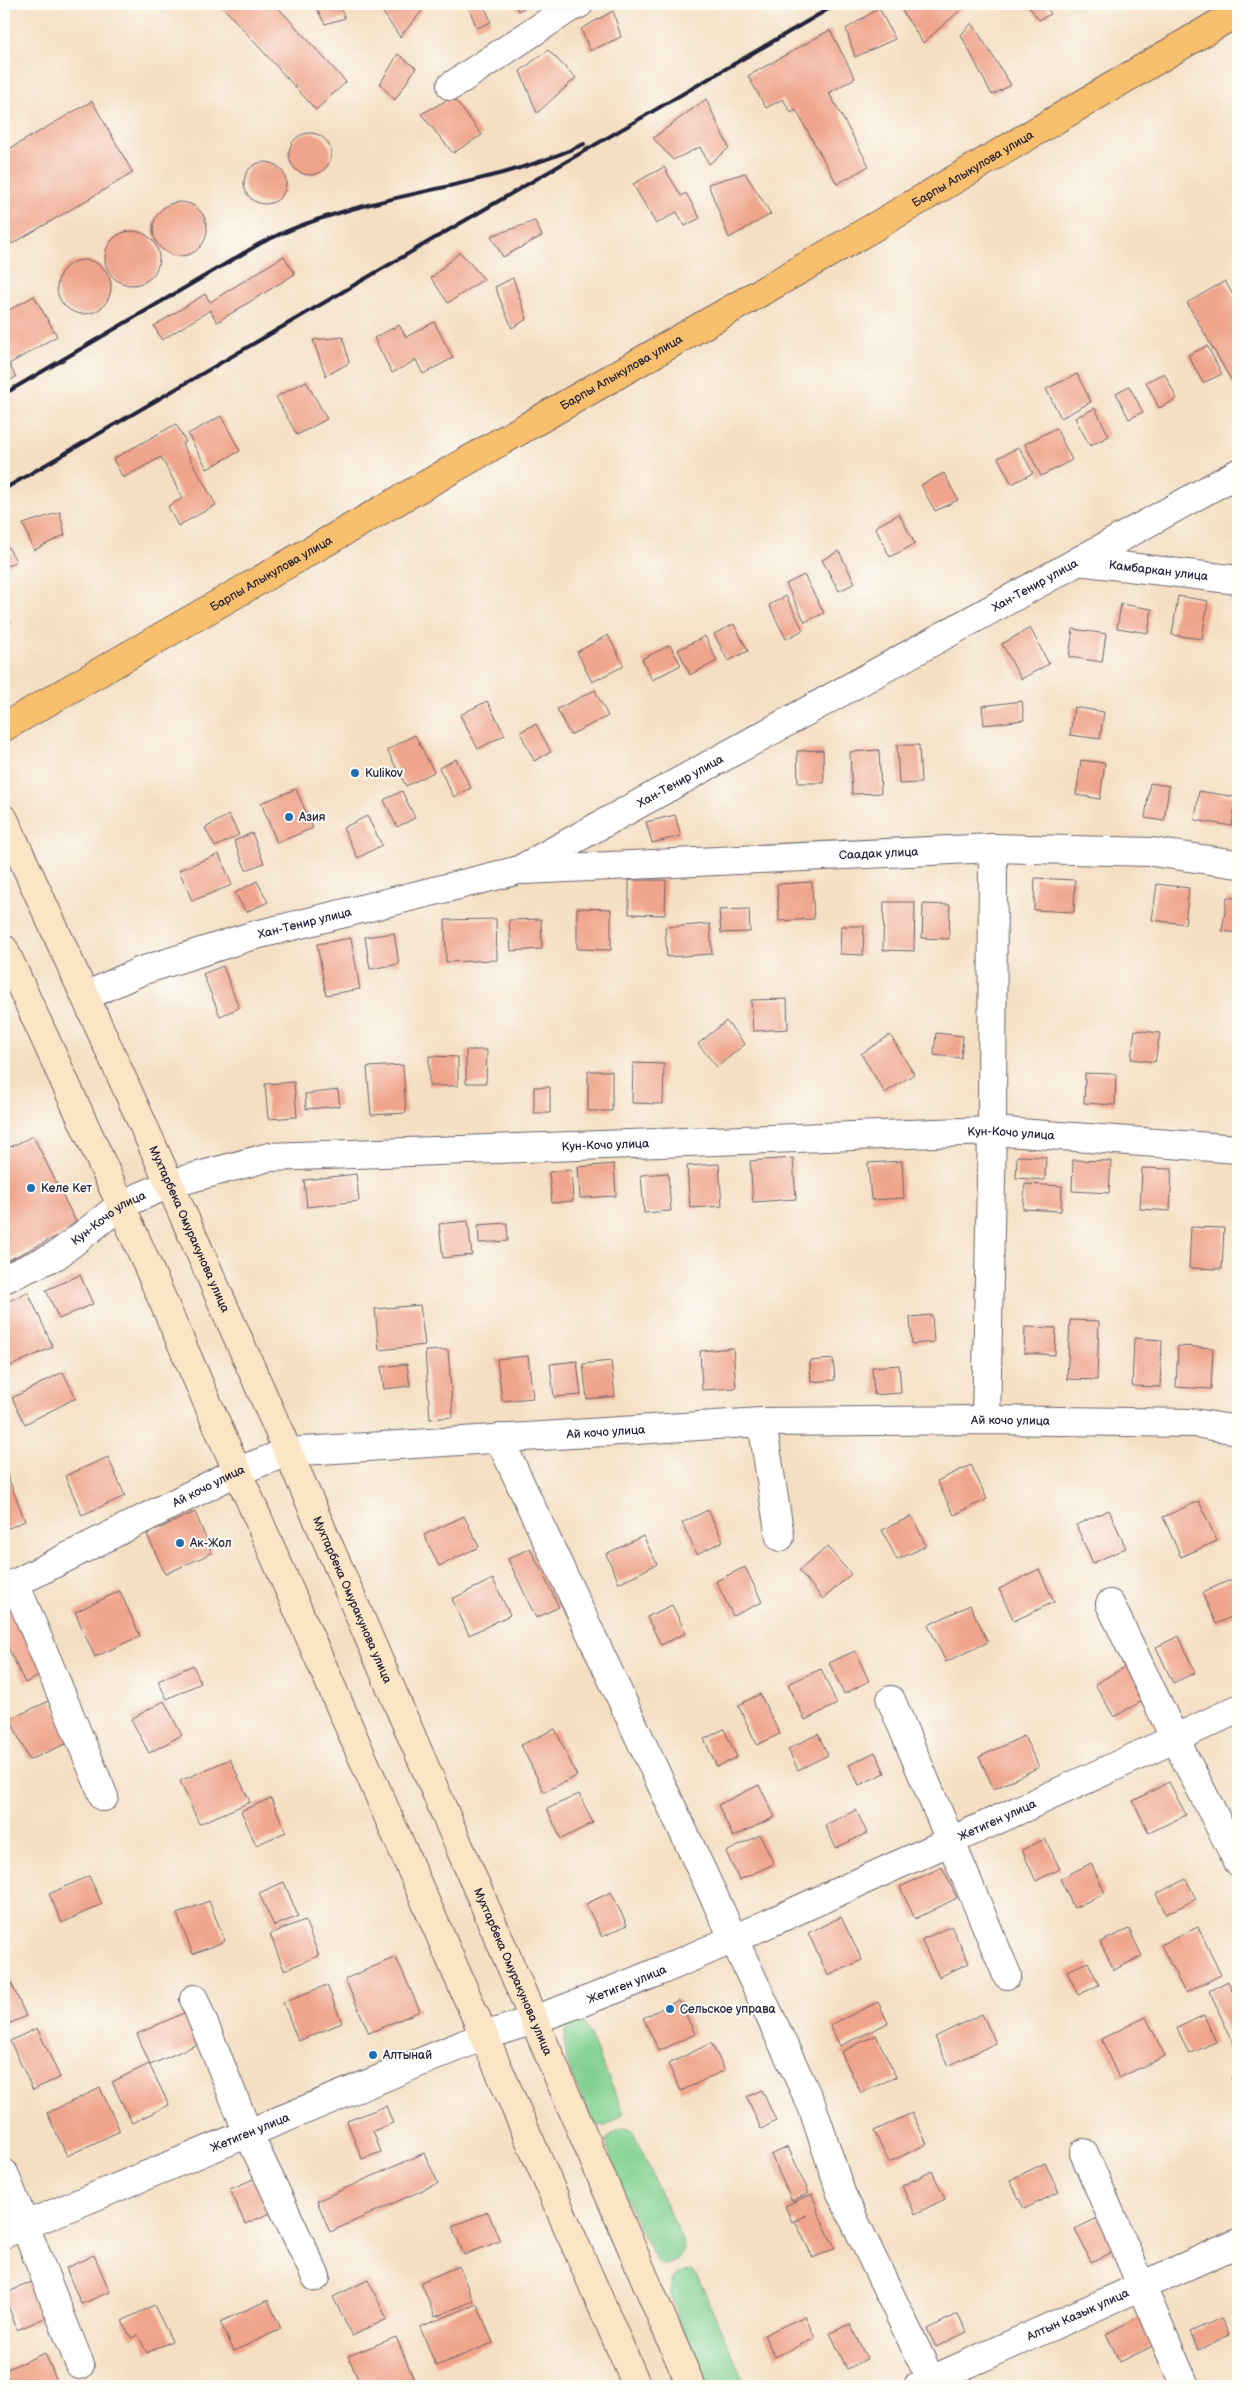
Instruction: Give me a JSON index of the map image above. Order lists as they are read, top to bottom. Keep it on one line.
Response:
{"streets":{"main road":["Барпы Алыкулова улица","Мухтарбека Омуракунова улица"],"street":["Камбаркан улица","Хан-Тенир улица","Саадак улица","Кун-Кочо улица","Ай кочо улица","Жетиген улица","Алтын Казык улица"]},"crossings":[["Камбаркан улица","Хан-Тенир улица"],["Хан-Тенир улица","Саадак улица"],["Хан-Тенир улица","Мухтарбека Омуракунова улица"],["Кун-Кочо улица","Мухтарбека Омуракунова улица"],["Мухтарбека Омуракунова улица","Ай кочо улица"],["Мухтарбека Омуракунова улица","Жетиген улица"]],"places":["Kulikov","Азия","Келе Кет","Ак-Жол","Сельское управа","Алтынай"]}
